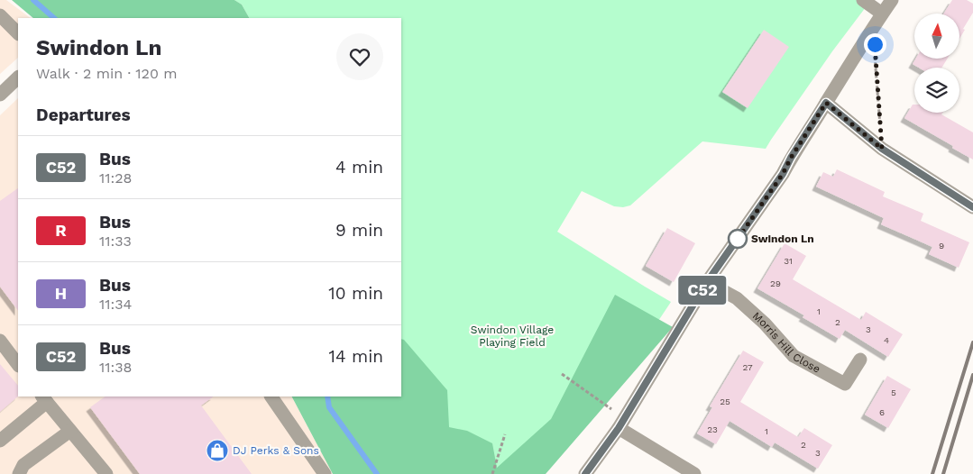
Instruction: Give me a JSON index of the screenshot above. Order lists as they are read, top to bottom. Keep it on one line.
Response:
{"streets":{"street":["Morris Hill Close"]},"parks":["Swindon Village Playing Field"],"places":{"other":["Swindon Ln"],"shop":["DJ Perks & Sons"]},"lines":["bus line C52"],"house_numbers":["9","31","29","1","2","3","4","27","5","25","6","23","1","2","3"],"north":"top","page":{"on_map":"C52","heading":[["Swindon Ln","Walk · 2 min · 120 m"],"Departures"],"list":[{"mark":"C52","name":"Bus","note":"11:28","value":"4 min"},{"mark":"R","name":"Bus","note":"11:33","value":"9 min"},{"mark":"H","name":"Bus","note":"11:34","value":"10 min"},{"mark":"C52","name":"Bus","note":"11:38","value":"14 min"}]}}
